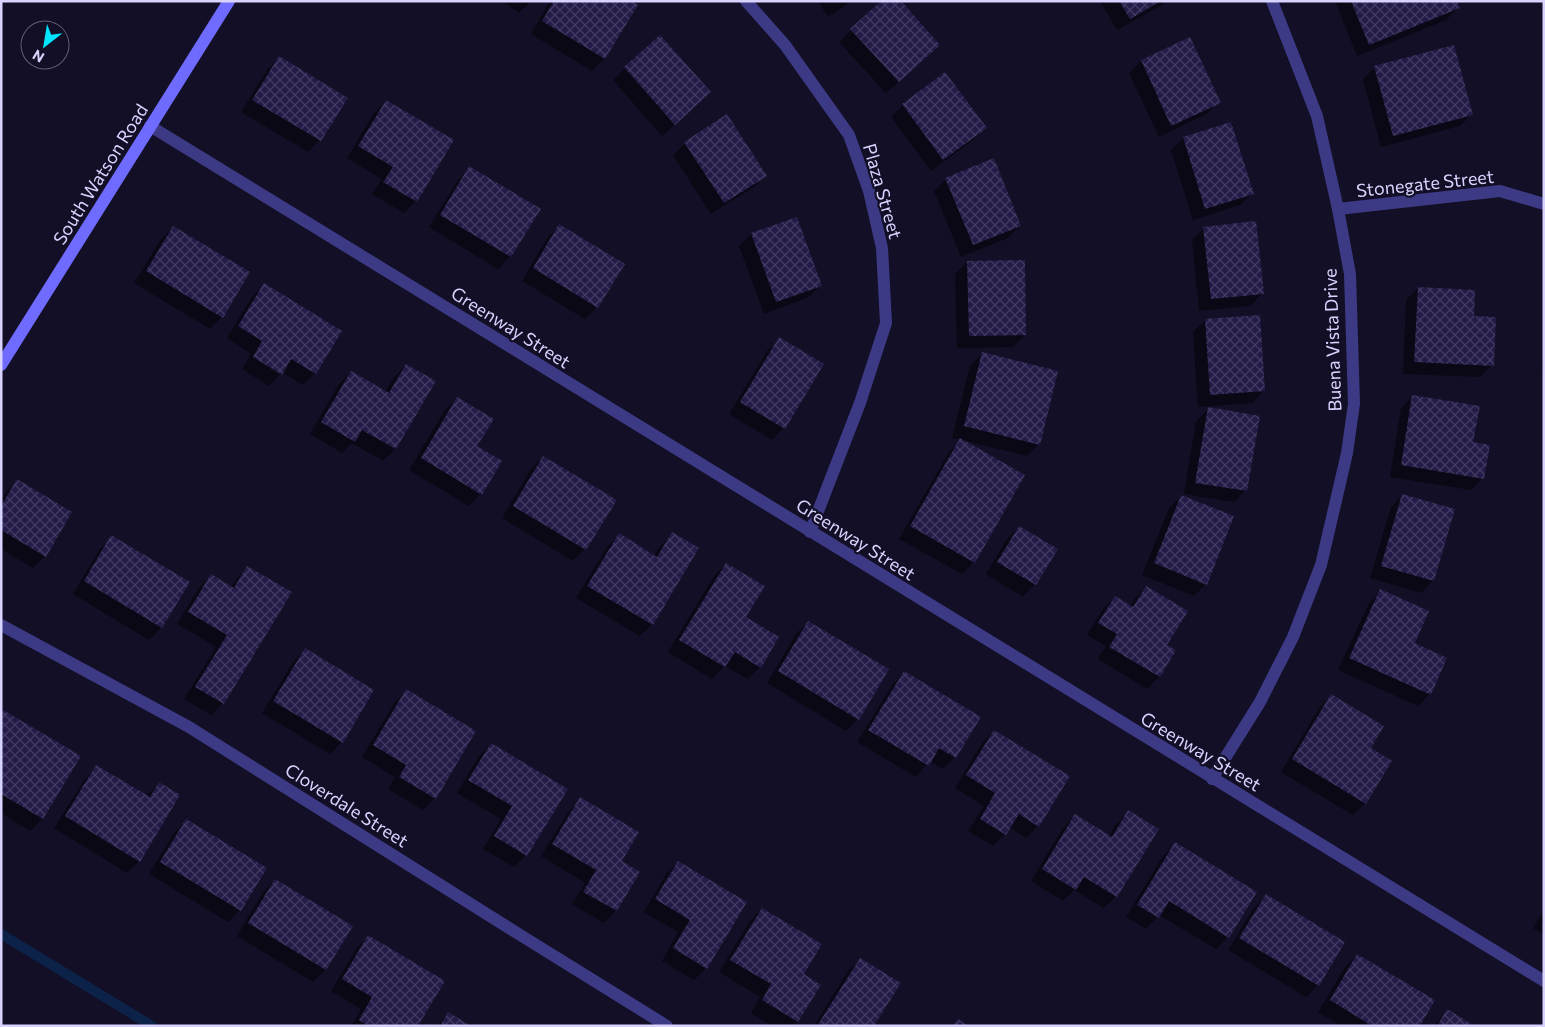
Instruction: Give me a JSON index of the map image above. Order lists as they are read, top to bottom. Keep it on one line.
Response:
{"streets":{"main road":["South Watson Road"],"street":["Stonegate Street","Plaza Street","Greenway Street","Buena Vista Drive","Cloverdale Street"]},"crossings":[["South Watson Road","Greenway Street"],["Stonegate Street","Buena Vista Drive"],["Plaza Street","Greenway Street"],["Greenway Street","Buena Vista Drive"]],"north":"bottom left"}
